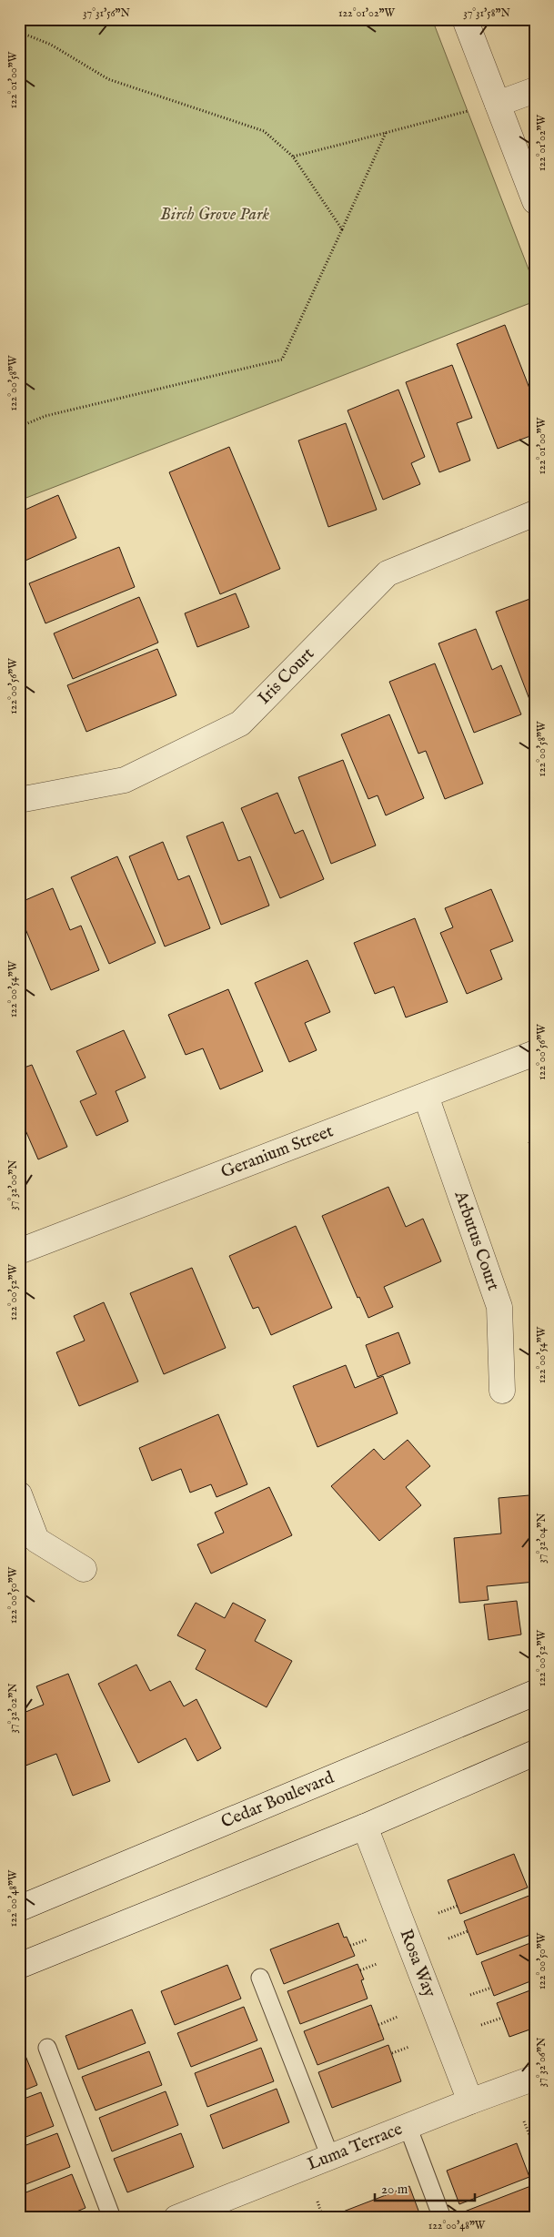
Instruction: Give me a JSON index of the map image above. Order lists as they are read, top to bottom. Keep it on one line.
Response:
{"streets":{"street":["Iris Court","Geranium Street","Arbutus Court","Cedar Boulevard","Rosa Way","Luma Terrace"]},"crossings":[["Geranium Street","Arbutus Court"],["Rosa Way","Luma Terrace"]],"parks":["Birch Grove Park"],"scale_bar":"20 m","coordinates":["37°31'56\"N","122°01'02\"W","37°31'58\"N","122°01'00\"W","122°00'58\"W","122°00'56\"W","122°00'54\"W","37°32'00\"N","122°00'52\"W","37°32'04\"N","122°00'50\"W","37°32'02\"N","122°00'48\"W","37°32'06\"N"]}
